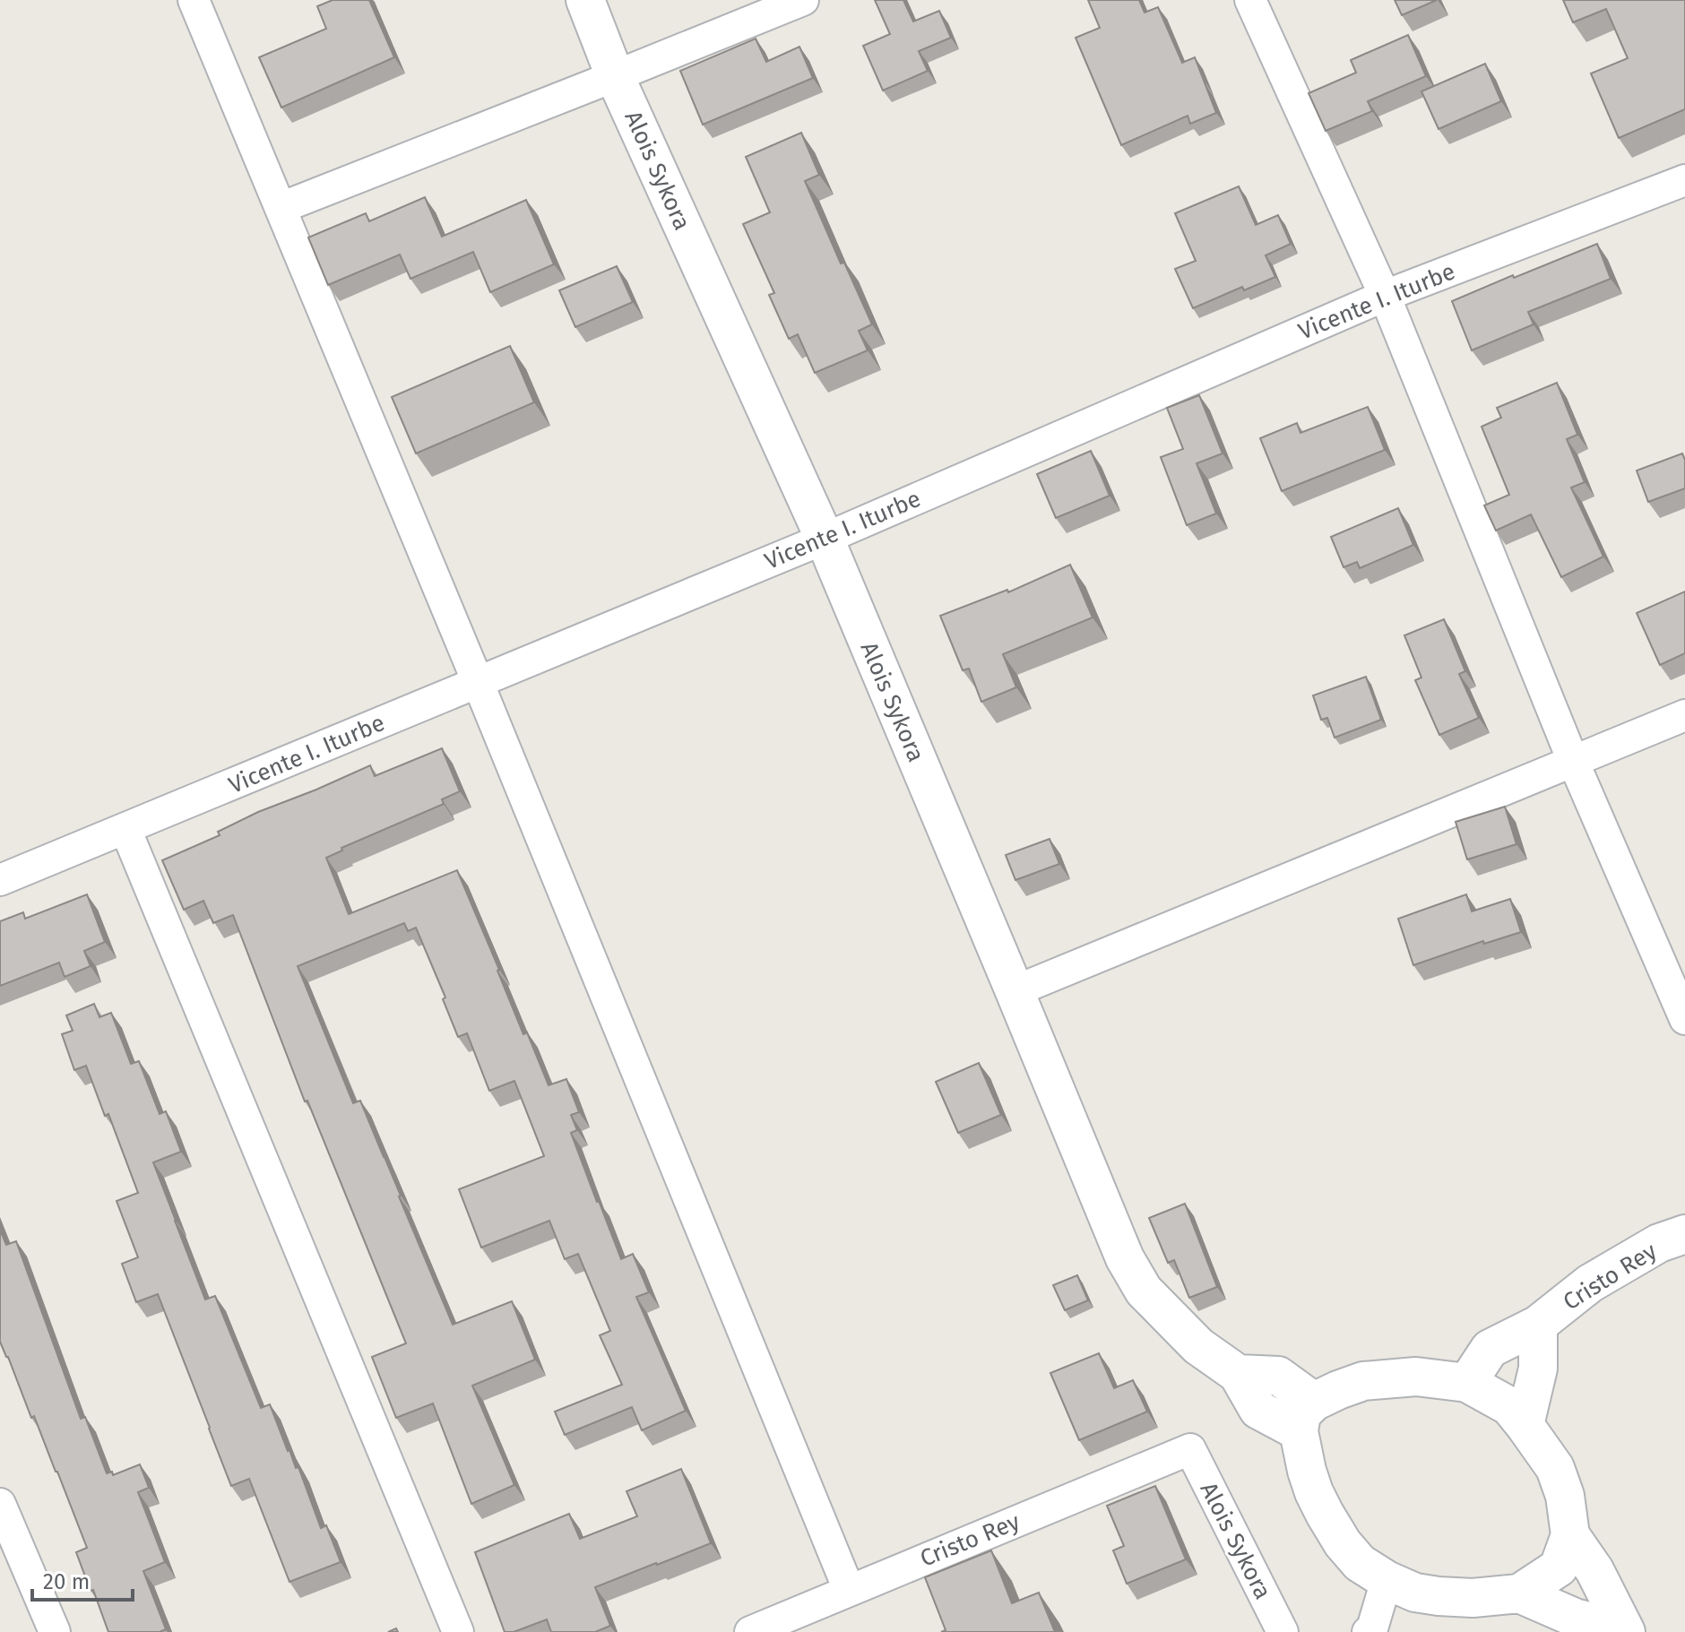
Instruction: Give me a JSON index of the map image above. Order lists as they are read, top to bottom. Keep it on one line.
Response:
{"streets":{"street":["Alois Sykora","Vicente I. Iturbe","Cristo Rey"]},"crossings":[["Alois Sykora","Vicente I. Iturbe"],["Alois Sykora","Cristo Rey"]],"scale_bar":"20 m"}
